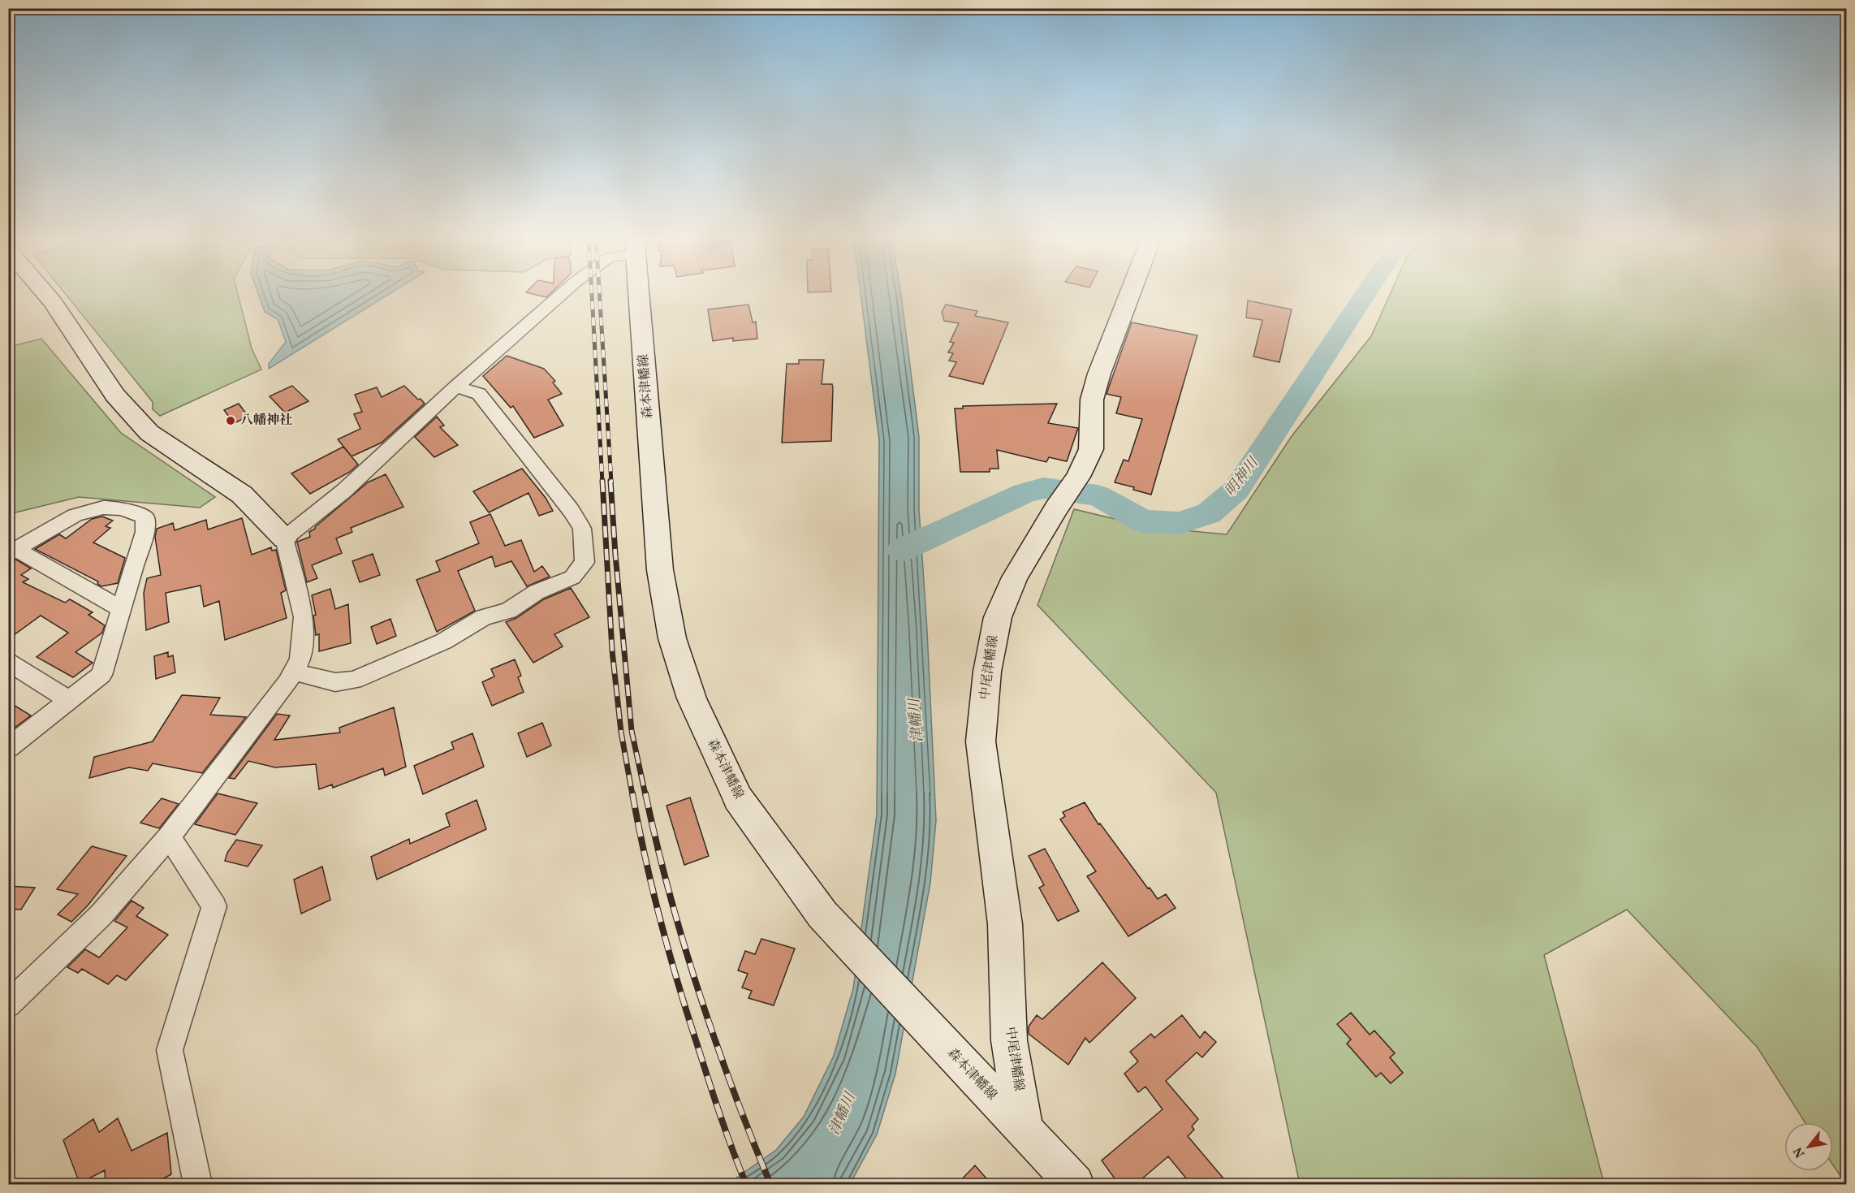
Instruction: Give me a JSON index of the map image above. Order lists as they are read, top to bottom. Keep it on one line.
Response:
{"streets":{"main road":["森本津幡線","中尾津幡線"]},"crossings":[["森本津幡線","中尾津幡線"]],"water":["明神川","津幡川"],"places":["八幡神社"],"north":"bottom left"}
